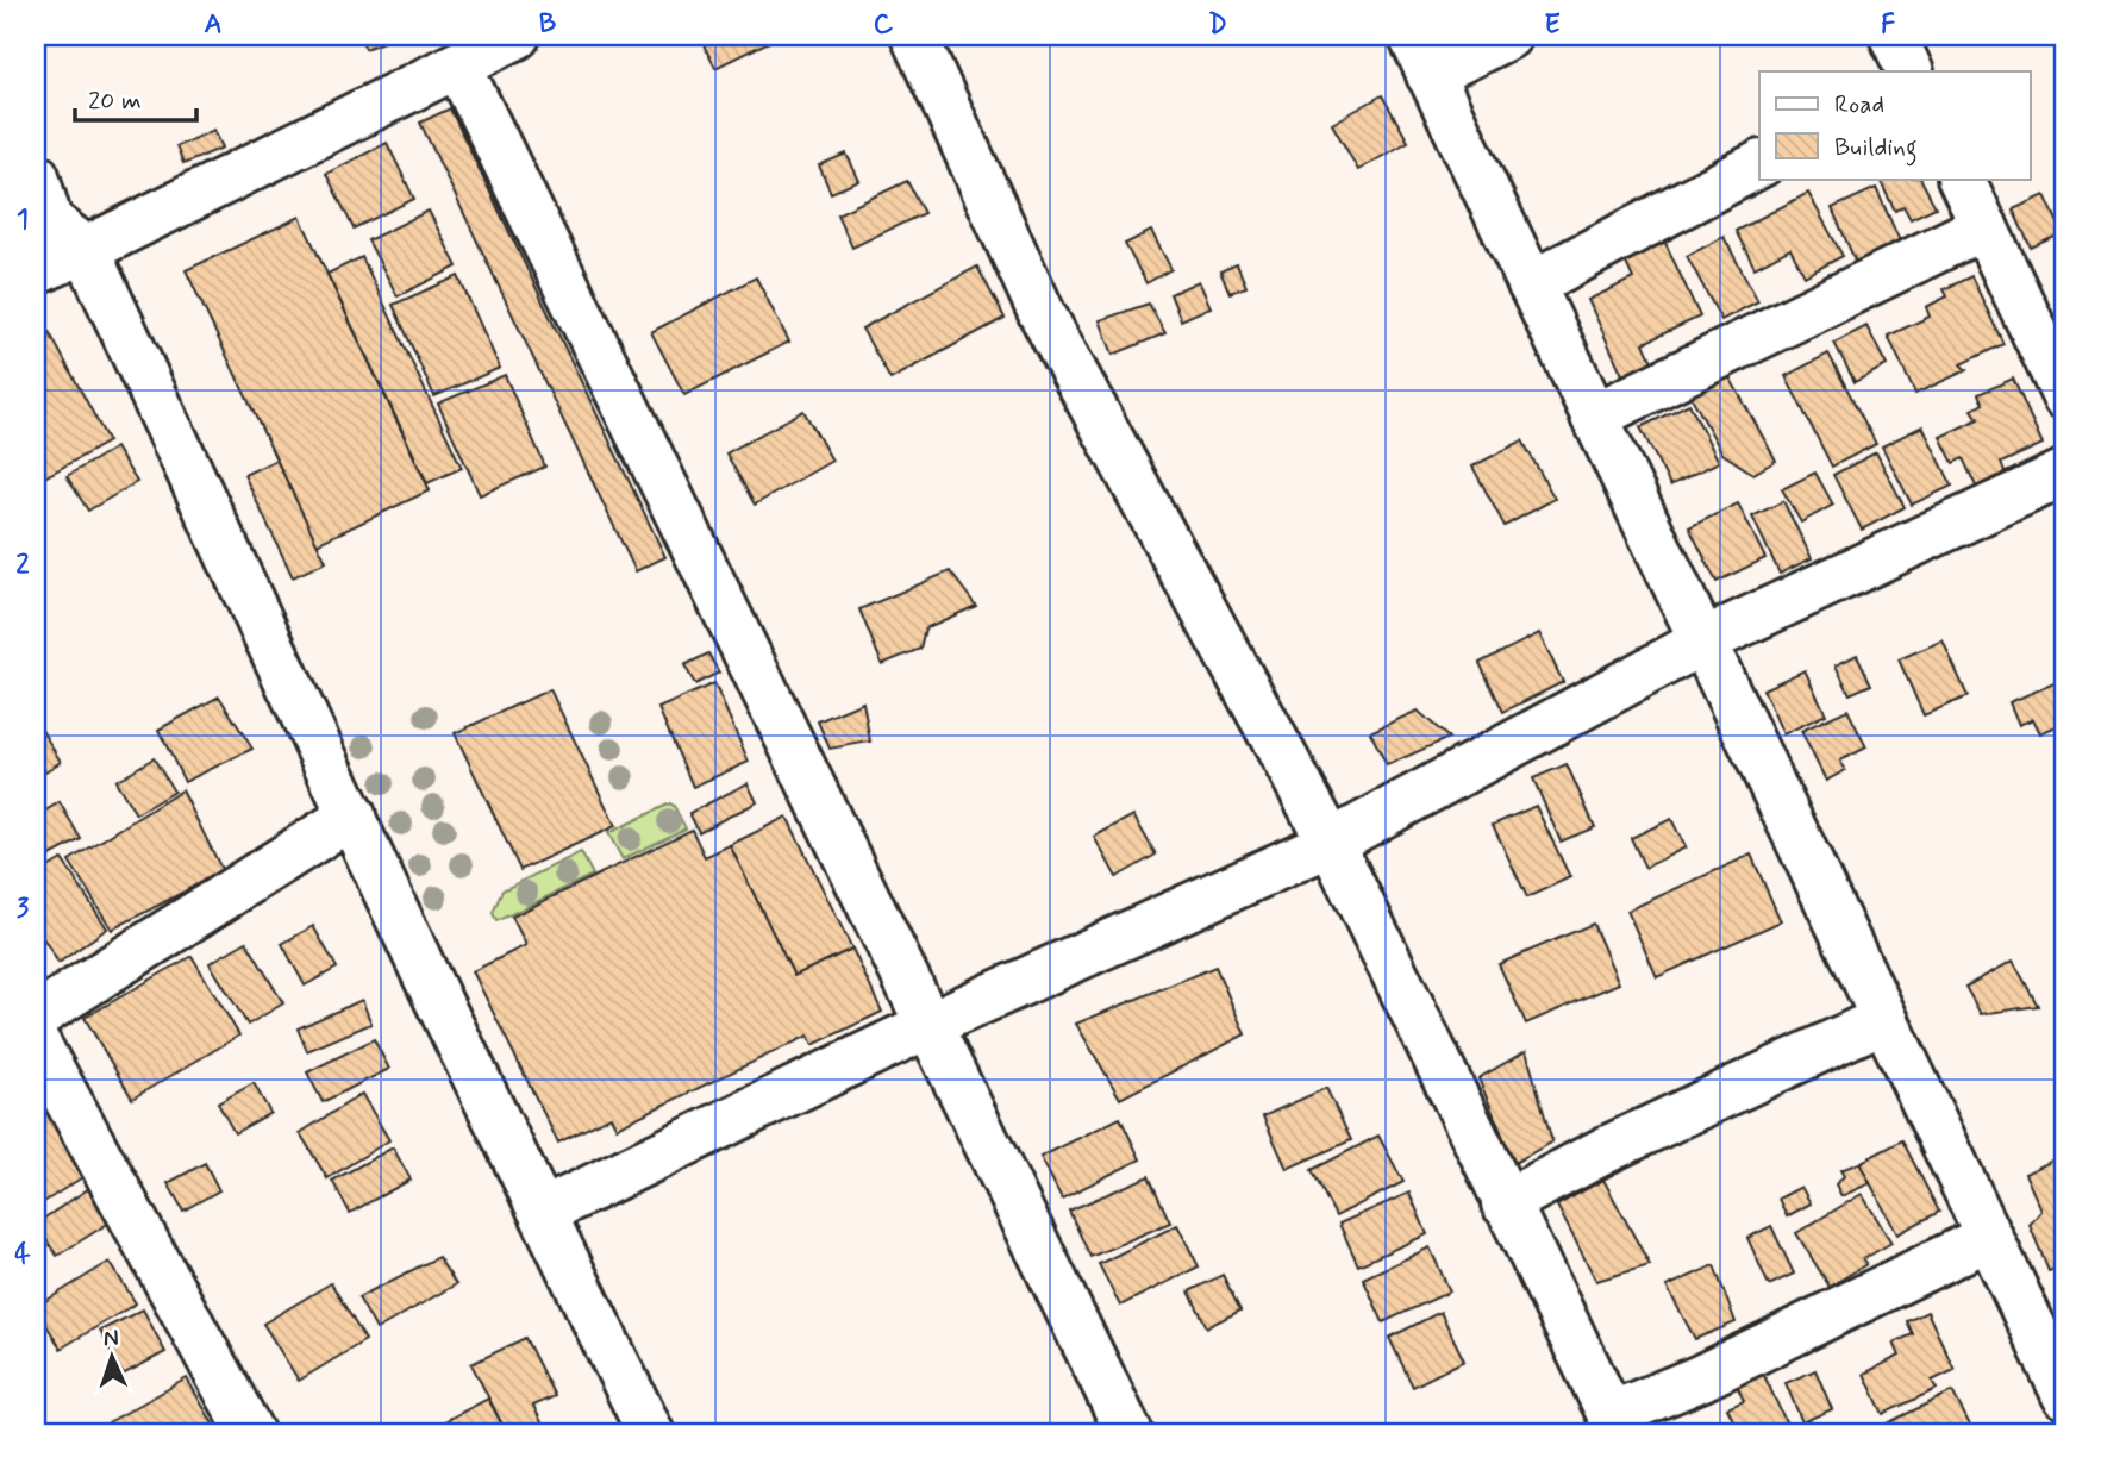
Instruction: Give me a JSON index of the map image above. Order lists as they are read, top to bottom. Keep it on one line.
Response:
{"legend":["Road","Building"],"scale_bar":"20 m","north":"top","grid":{"columns":["A","B","C","D","E","F"],"rows":["1","2","3","4"]}}
